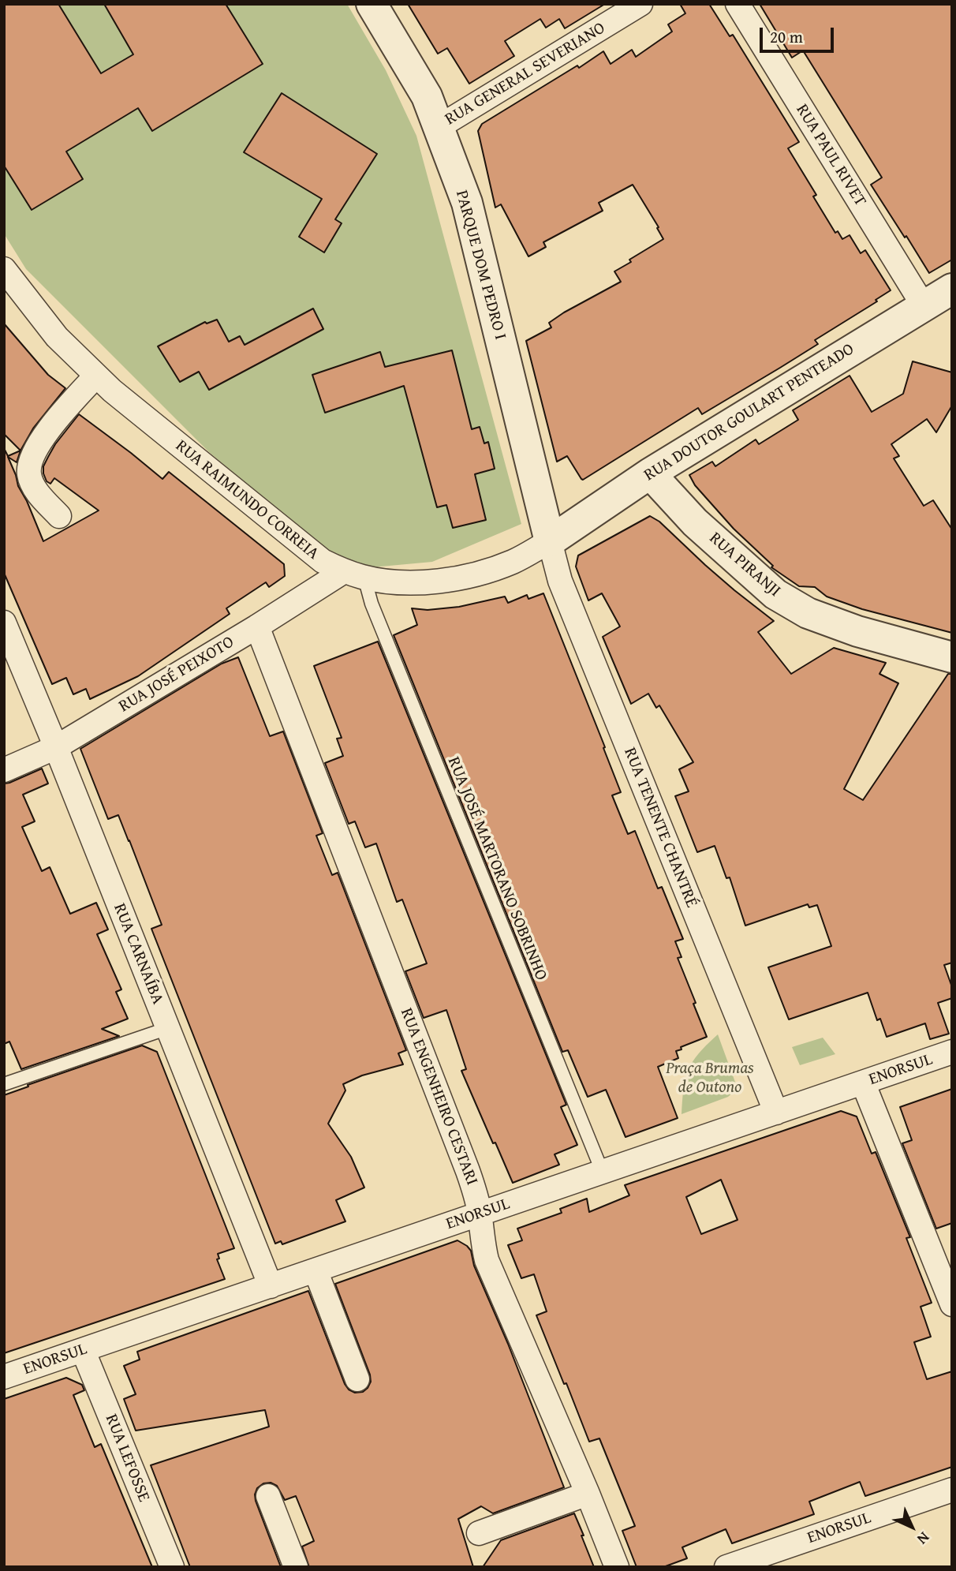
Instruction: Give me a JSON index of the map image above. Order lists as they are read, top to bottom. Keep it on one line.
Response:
{"streets":{"street":["RUA GENERAL SEVERIANO","RUA PAUL RIVET","PARQUE DOM PEDRO I","RUA DOUTOR GOULART PENTEADO","RUA RAIMUNDO CORREIA","RUA PIRANJI","RUA JOSÉ PEIXOTO","RUA TENENTE CHANTRÉ","RUA CARNAÍBA","ENORSUL","RUA ENGENHEIRO CESTARI","RUA LEFOSSE"],"lane":["RUA JOSÉ MARTORANO SOBRINHO"]},"crossings":[["RUA GENERAL SEVERIANO","PARQUE DOM PEDRO I"],["RUA PAUL RIVET","RUA DOUTOR GOULART PENTEADO"],["PARQUE DOM PEDRO I","RUA DOUTOR GOULART PENTEADO"],["PARQUE DOM PEDRO I","RUA RAIMUNDO CORREIA"],["PARQUE DOM PEDRO I","RUA TENENTE CHANTRÉ"],["RUA DOUTOR GOULART PENTEADO","RUA RAIMUNDO CORREIA"],["RUA DOUTOR GOULART PENTEADO","RUA PIRANJI"],["RUA DOUTOR GOULART PENTEADO","RUA TENENTE CHANTRÉ"],["RUA RAIMUNDO CORREIA","RUA JOSÉ PEIXOTO"],["RUA RAIMUNDO CORREIA","RUA TENENTE CHANTRÉ"],["RUA RAIMUNDO CORREIA","RUA JOSÉ MARTORANO SOBRINHO"],["RUA JOSÉ PEIXOTO","RUA JOSÉ MARTORANO SOBRINHO"],["RUA JOSÉ PEIXOTO","RUA CARNAÍBA"],["RUA JOSÉ PEIXOTO","RUA ENGENHEIRO CESTARI"],["RUA TENENTE CHANTRÉ","ENORSUL"],["RUA JOSÉ MARTORANO SOBRINHO","ENORSUL"],["RUA CARNAÍBA","ENORSUL"],["ENORSUL","RUA ENGENHEIRO CESTARI"],["ENORSUL","RUA LEFOSSE"]],"parks":["Praça Brumas de Outono"],"scale_bar":"20 m","north":"bottom right"}
